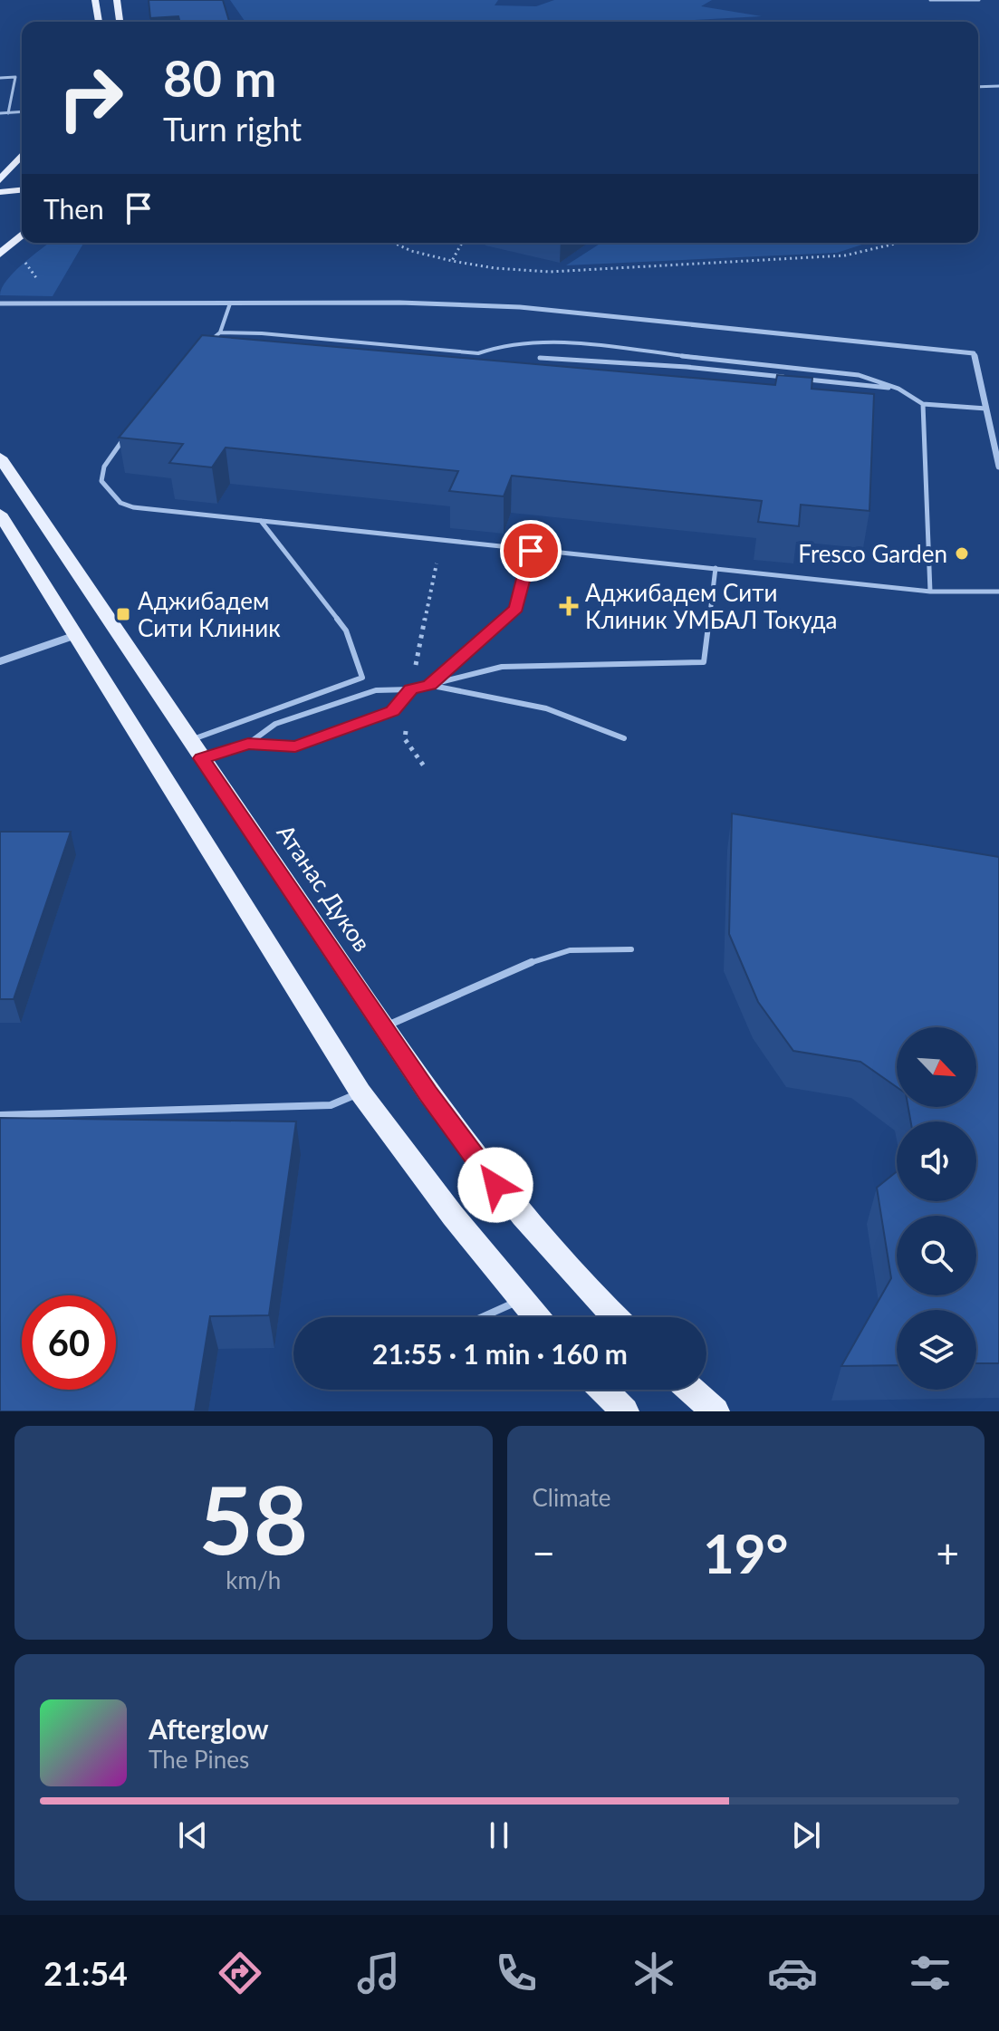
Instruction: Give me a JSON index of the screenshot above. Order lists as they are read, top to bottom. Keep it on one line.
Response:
{"streets":{"main road":["Атанас Дуков"]},"places":{"other":["Fresco Garden"],"health":["Аджибадем Сити Клиник УМБАЛ Токуда"],"transit":["Аджибадем Сити Клиник"]},"north":"bottom right","page":{"turn":["80 m","Turn right"],"then":"Then","limit":"60","trip":"21:55 · 1 min · 160 m","tile":[["58","km/h"],"Climate"],"heat":["−","19°","+"],"song":["Afterglow","The Pines"],"tabs":"21:54"}}
